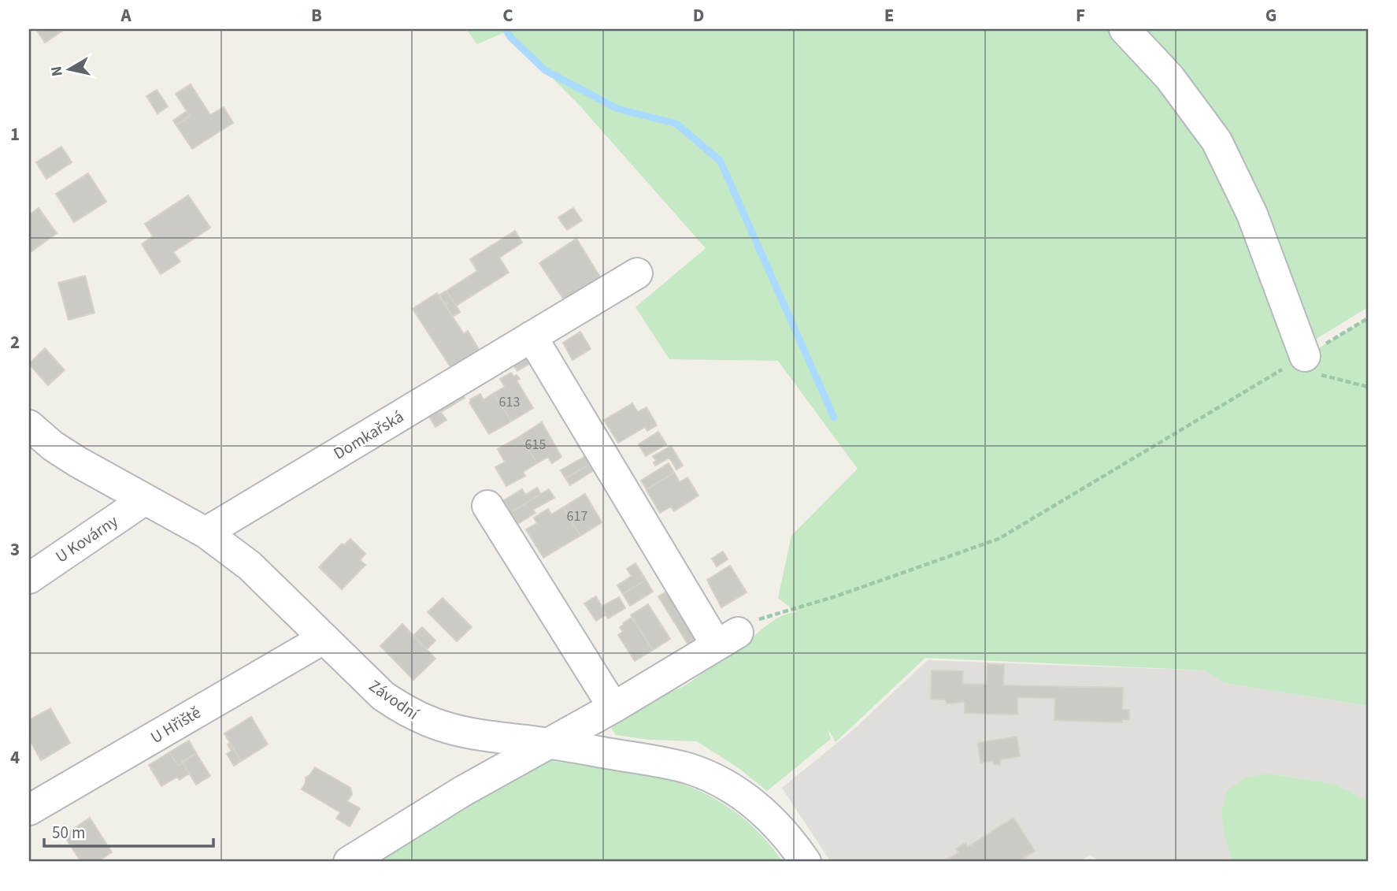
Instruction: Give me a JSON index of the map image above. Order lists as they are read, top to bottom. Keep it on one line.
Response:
{"streets":{"street":["Domkařská","U Kovárny","Závodní","U Hřiště"]},"crossings":[["Domkařská","Závodní"],["U Kovárny","Závodní"],["Závodní","U Hřiště"]],"house_numbers":["613","615","617"],"scale_bar":"50 m","north":"left","grid":{"columns":["A","B","C","D","E","F","G"],"rows":["1","2","3","4"]}}
